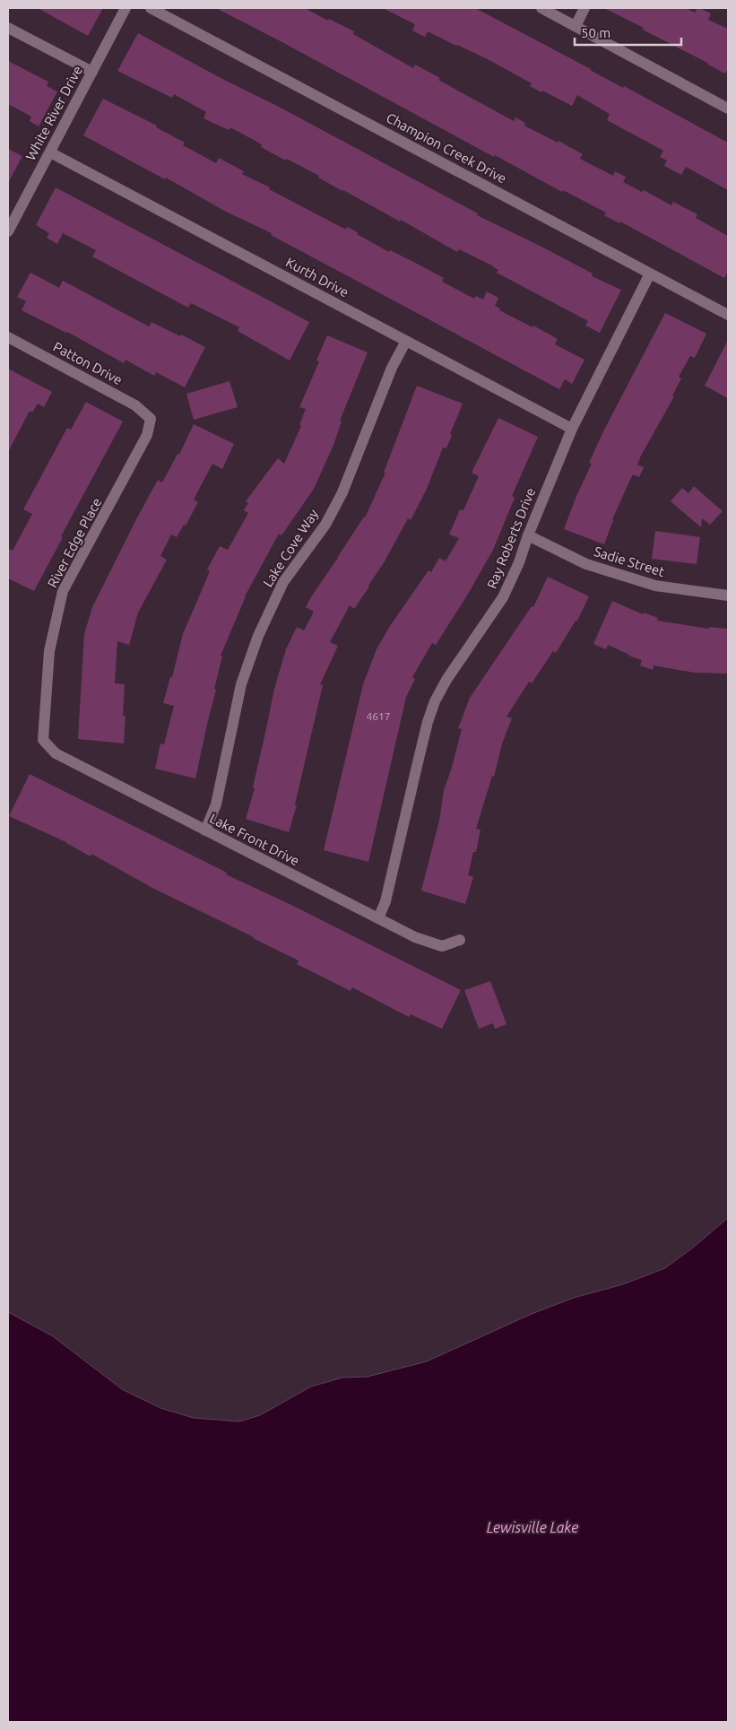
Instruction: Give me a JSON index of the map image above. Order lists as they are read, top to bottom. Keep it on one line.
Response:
{"streets":{"street":["White River Drive","Champion Creek Drive","Kurth Drive","Patton Drive","Ray Roberts Drive","River Edge Place","Lake Cove Way","Sadie Street","Lake Front Drive"]},"crossings":[["White River Drive","Kurth Drive"],["Champion Creek Drive","Ray Roberts Drive"],["Kurth Drive","Ray Roberts Drive"],["Kurth Drive","Lake Cove Way"],["Patton Drive","River Edge Place"],["Ray Roberts Drive","Sadie Street"],["Ray Roberts Drive","Lake Front Drive"],["River Edge Place","Lake Front Drive"],["Lake Cove Way","Lake Front Drive"]],"water":["Lewisville Lake"],"house_numbers":["4617"],"scale_bar":"50 m"}
